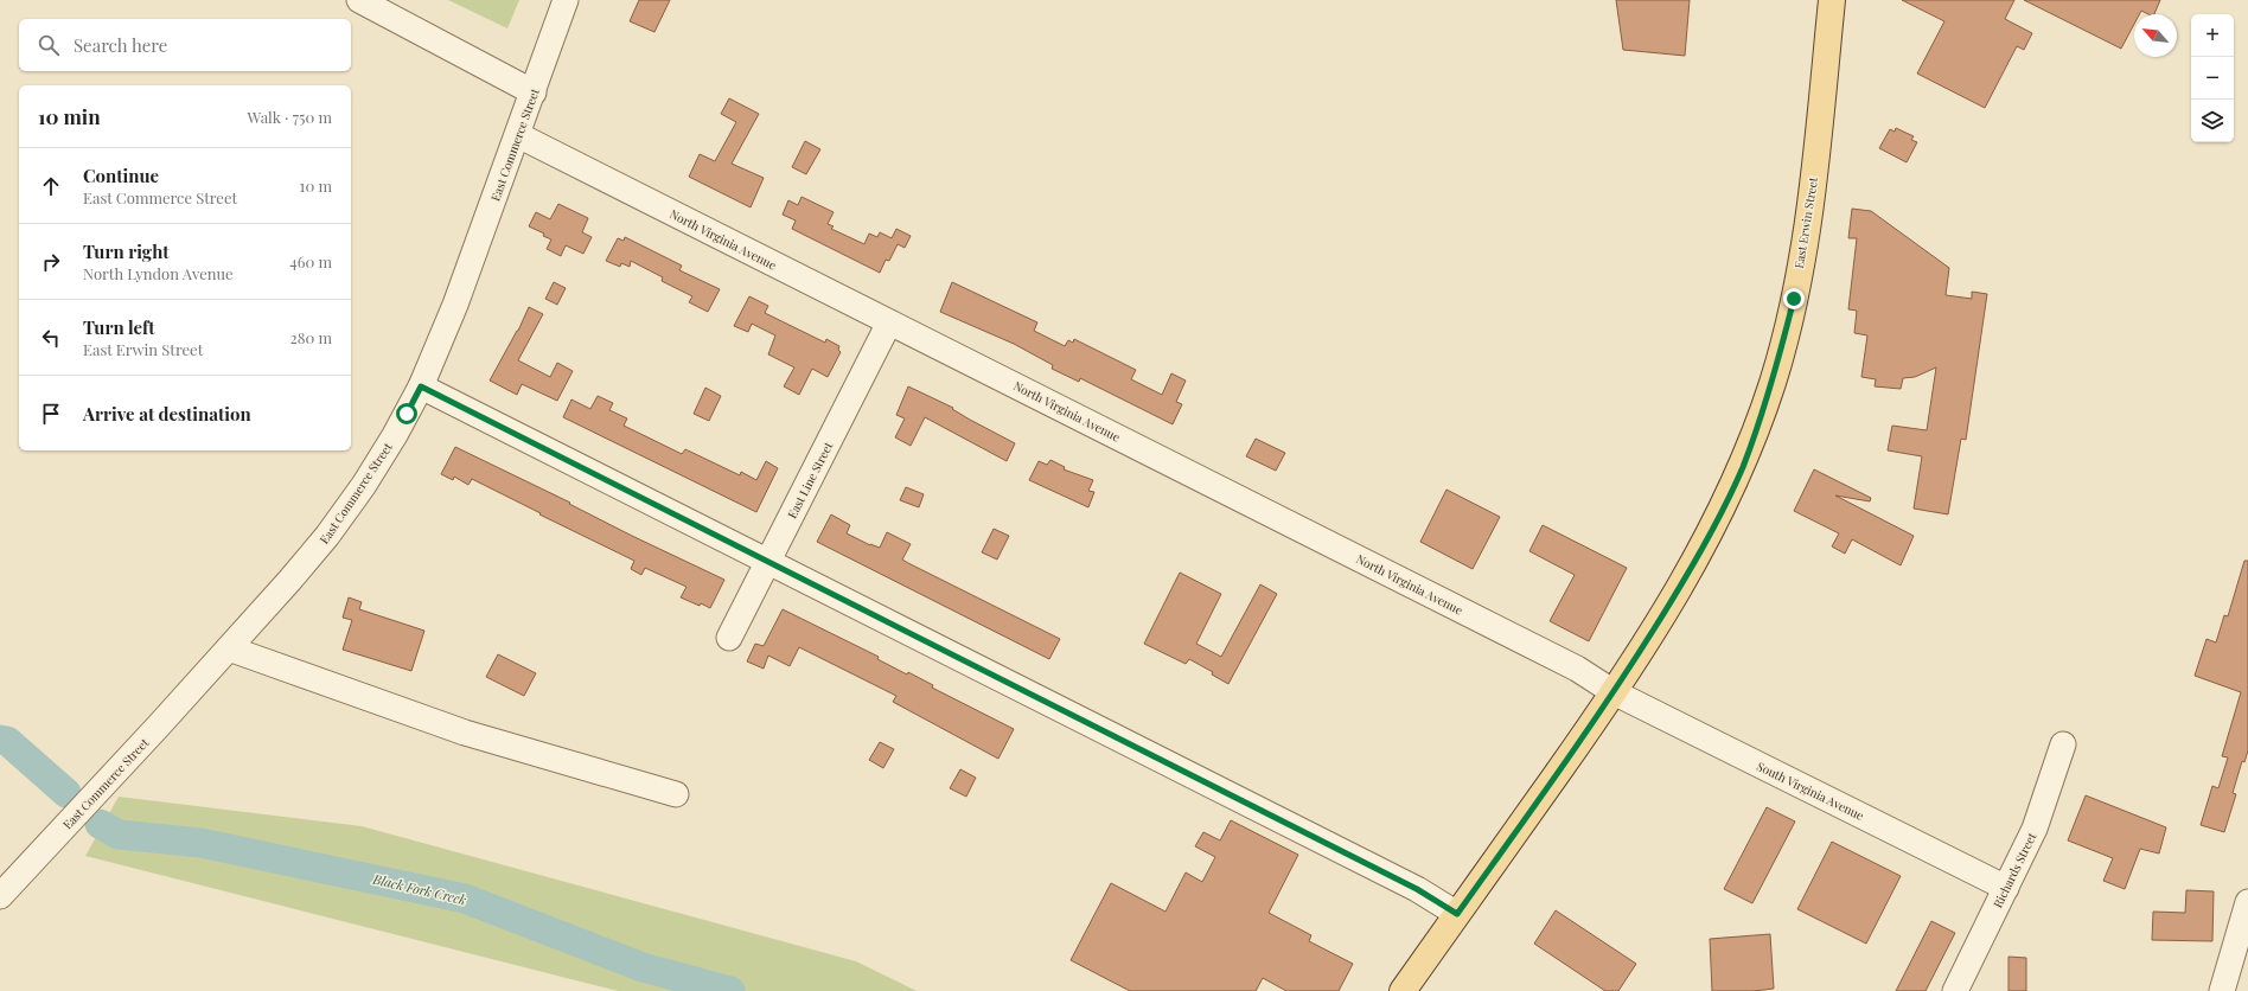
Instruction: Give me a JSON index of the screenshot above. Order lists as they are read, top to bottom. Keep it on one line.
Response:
{"streets":{"main road":["East Erwin Street"],"street":["East Commerce Street","North Virginia Avenue","East Line Street","South Virginia Avenue","Richards Street"]},"crossings":[["East Commerce Street","North Virginia Avenue"],["East Erwin Street","North Virginia Avenue"],["East Erwin Street","South Virginia Avenue"],["North Virginia Avenue","East Line Street"],["North Virginia Avenue","South Virginia Avenue"],["South Virginia Avenue","Richards Street"]],"water":["Black Fork Creek"],"north":"top left","page":{"map_buttons":["+","−"],"search":"Search here","heading":["10 min","Walk · 750 m"],"list":[["Continue","East Commerce Street","10 m"],["Turn right","North Lyndon Avenue","460 m"],["Turn left","East Erwin Street","280 m"],"Arrive at destination"]}}
